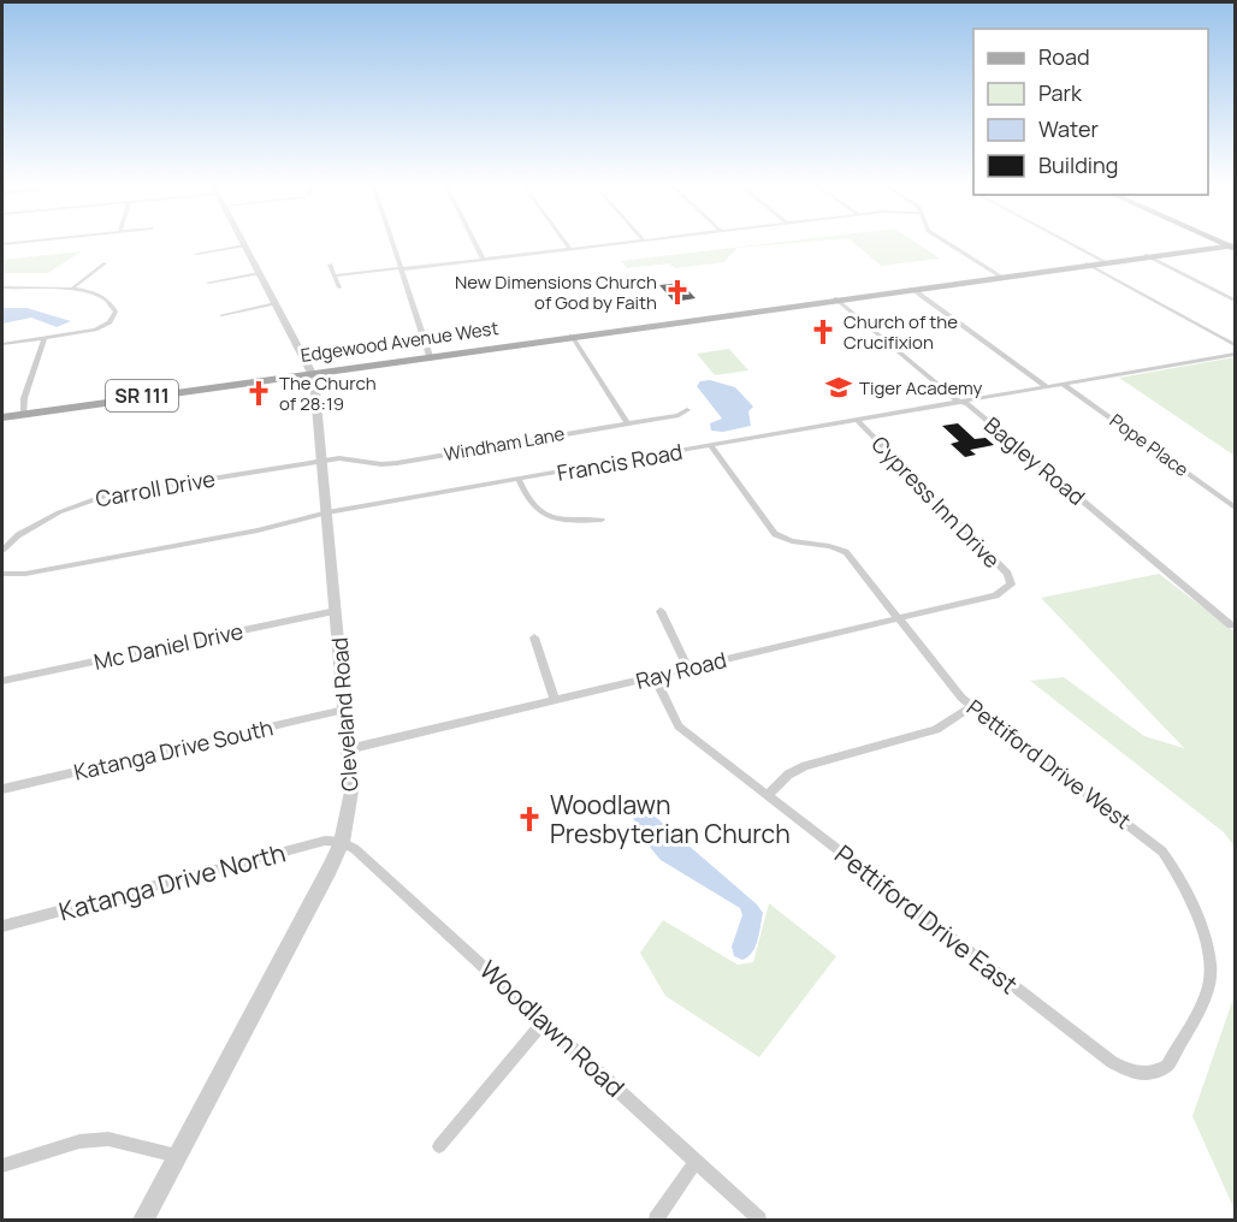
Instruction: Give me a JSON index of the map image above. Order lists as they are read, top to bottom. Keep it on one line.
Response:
{"streets":{"main road":["Edgewood Avenue West","SR 111"],"street":["Windham Lane","Pope Place","Bagley Road","Francis Road","Carroll Drive","Cypress Inn Drive","Mc Daniel Drive","Ray Road","Cleveland Road","Katanga Drive South","Pettiford Drive West","Katanga Drive North","Pettiford Drive East","Woodlawn Road"]},"crossings":[["Edgewood Avenue West","Bagley Road"],["Edgewood Avenue West","Cleveland Road"],["Windham Lane","Carroll Drive"],["Windham Lane","Cleveland Road"],["Pope Place","Francis Road"],["Bagley Road","Francis Road"],["Francis Road","Cypress Inn Drive"],["Francis Road","Cleveland Road"],["Francis Road","Pettiford Drive West"],["Carroll Drive","Cleveland Road"],["Cypress Inn Drive","Ray Road"],["Mc Daniel Drive","Cleveland Road"],["Ray Road","Cleveland Road"],["Ray Road","Pettiford Drive West"],["Ray Road","Pettiford Drive East"],["Cleveland Road","Katanga Drive South"],["Cleveland Road","Katanga Drive North"],["Cleveland Road","Woodlawn Road"],["Pettiford Drive West","Pettiford Drive East"],["Katanga Drive North","Woodlawn Road"]],"places":{"church":["New Dimensions Church of God by Faith","Church of the Crucifixion","The Church of 28:19","Woodlawn Presbyterian Church"],"school or university":["Tiger Academy"]},"legend":["Road","Park","Water","Building"]}
